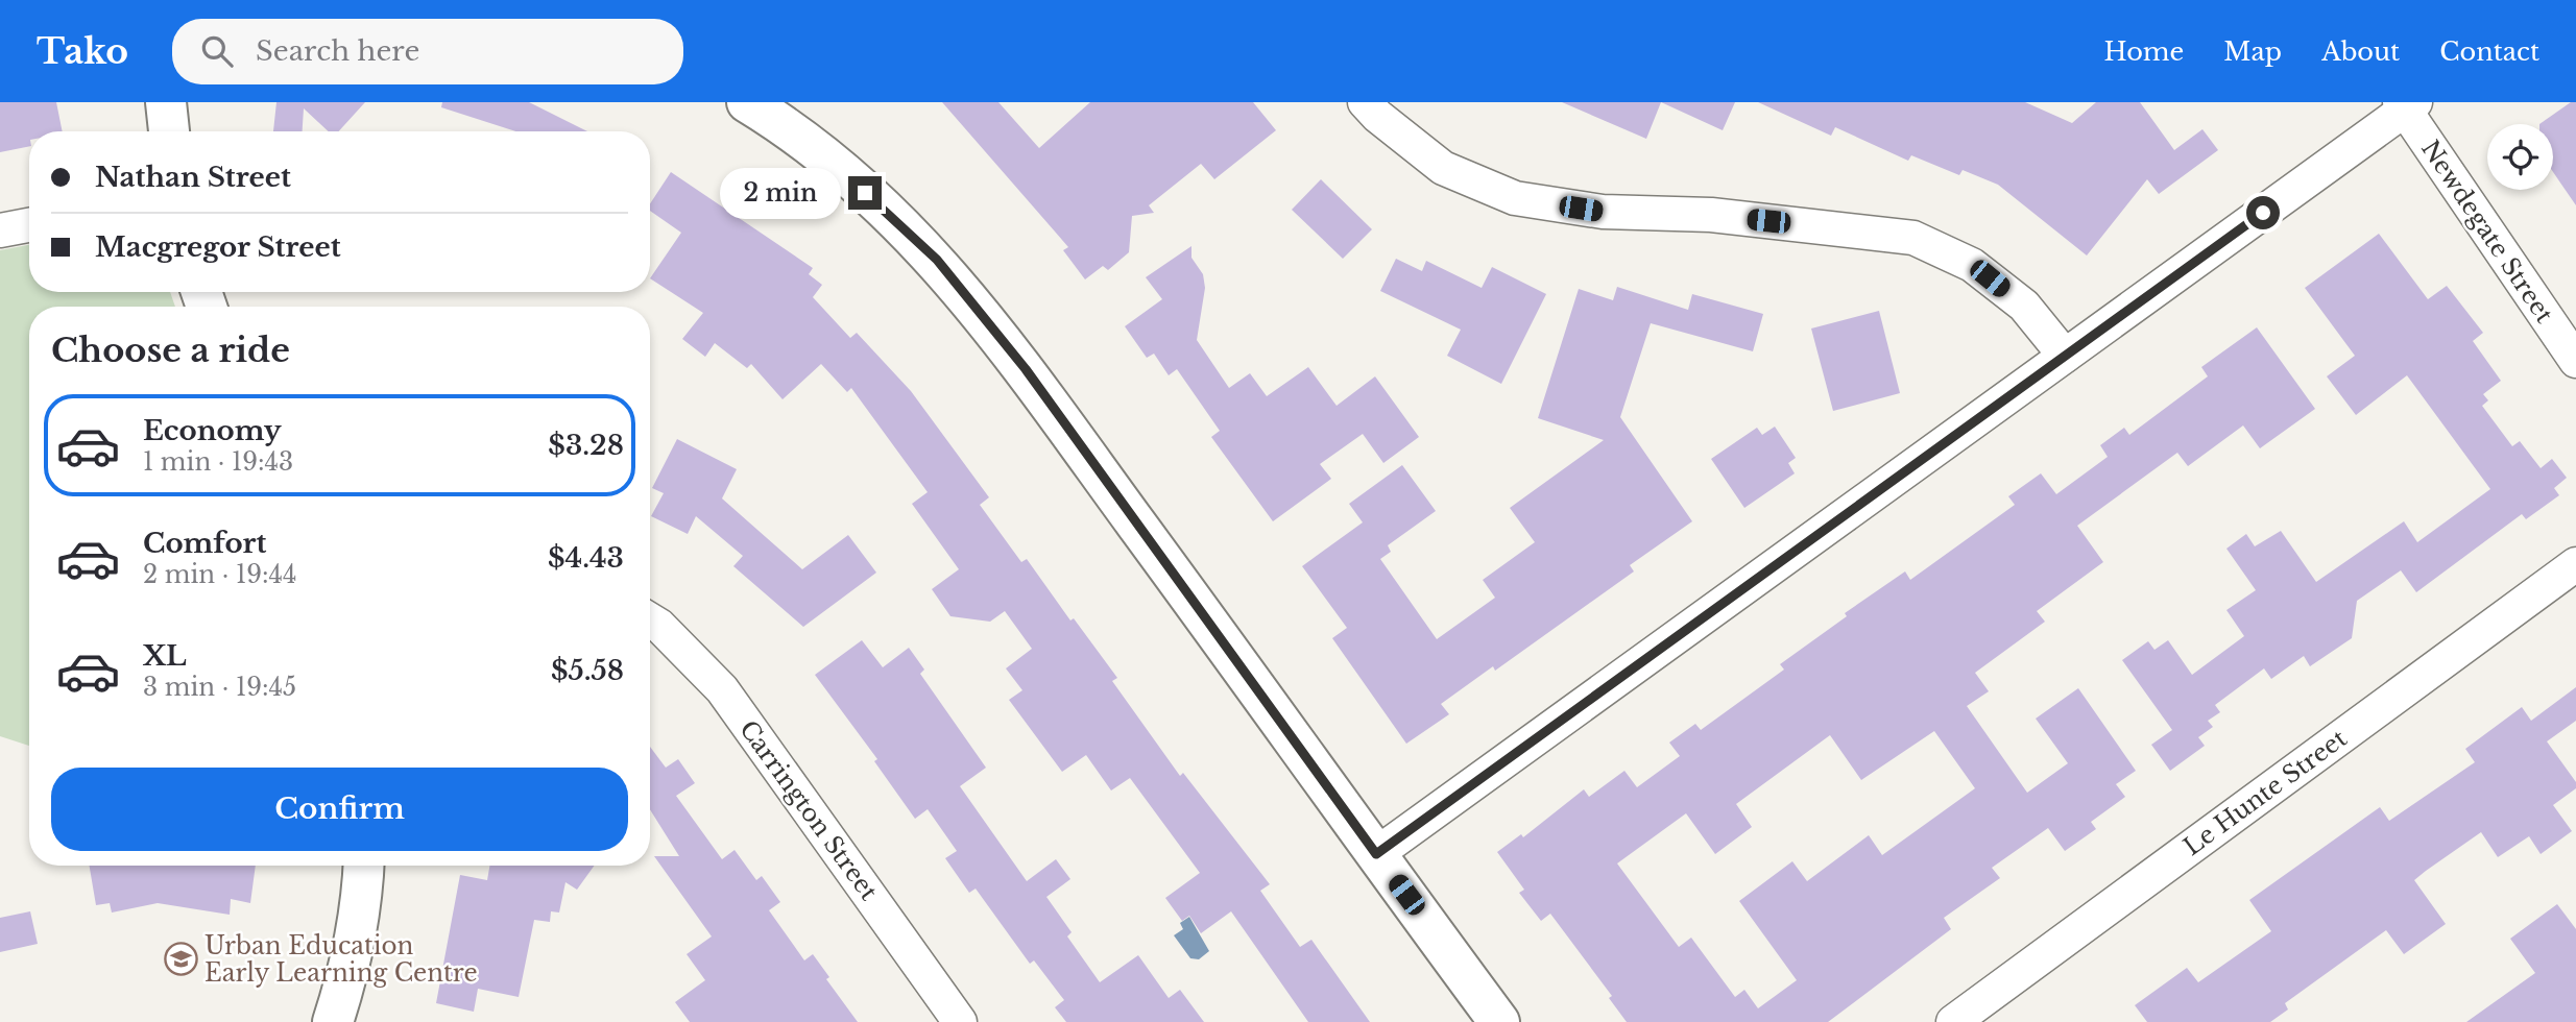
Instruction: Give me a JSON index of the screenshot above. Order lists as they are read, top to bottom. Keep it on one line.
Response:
{"streets":{"street":["Newdegate Street","Le Hunte Street","Carrington Street"]},"places":{"school or university":["Urban Education Early Learning Centre"]},"page":{"header":"Tako","search":"Search here","nav":["Home","Map","About","Contact"],"banner":["Nathan Street","Macgregor Street"],"bubble":"2 min","heading":"Choose a ride","list":[{"name":"Economy","note":"1 min · 19:43","value":"$3.28"},{"name":"Comfort","note":"2 min · 19:44","value":"$4.43"},{"name":"XL","note":"3 min · 19:45","value":"$5.58"}],"buttons":"Confirm"}}
